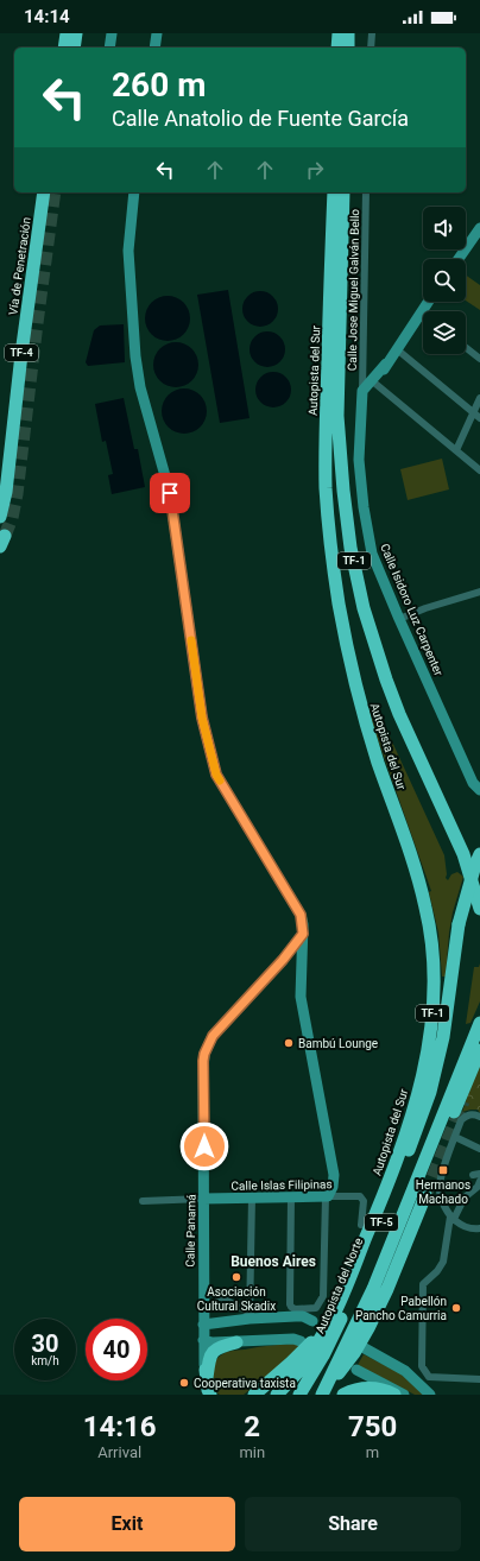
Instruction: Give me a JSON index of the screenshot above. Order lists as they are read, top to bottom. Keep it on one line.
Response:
{"streets":{"highway":["Vía de Penetración","TF-4","Autopista del Sur","TF-1","TF-5","Autopista del Norte"],"street":["Calle Jose Miguel Galván Bello","Calle Isidoro Luz Carpenter","Calle Islas Filipinas","Calle Panamá"]},"crossings":[["Calle Jose Miguel Galván Bello","Calle Isidoro Luz Carpenter"],["Calle Islas Filipinas","Calle Panamá"]],"districts":["Buenos Aires"],"places":{"other":["Bambú Lounge","Asociación Cultural Skadix","Pabellón Pancho Camurria","Cooperativa taxista"],"transit":["Hermanos Machado"]},"page":{"status":"14:14","turn":["260 m","Calle Anatolio de Fuente García"],"speed":"30 km/h","limit":"40","eta":["14:16","Arrival","2","min","750","m"],"buttons":["Exit","Share"]}}
